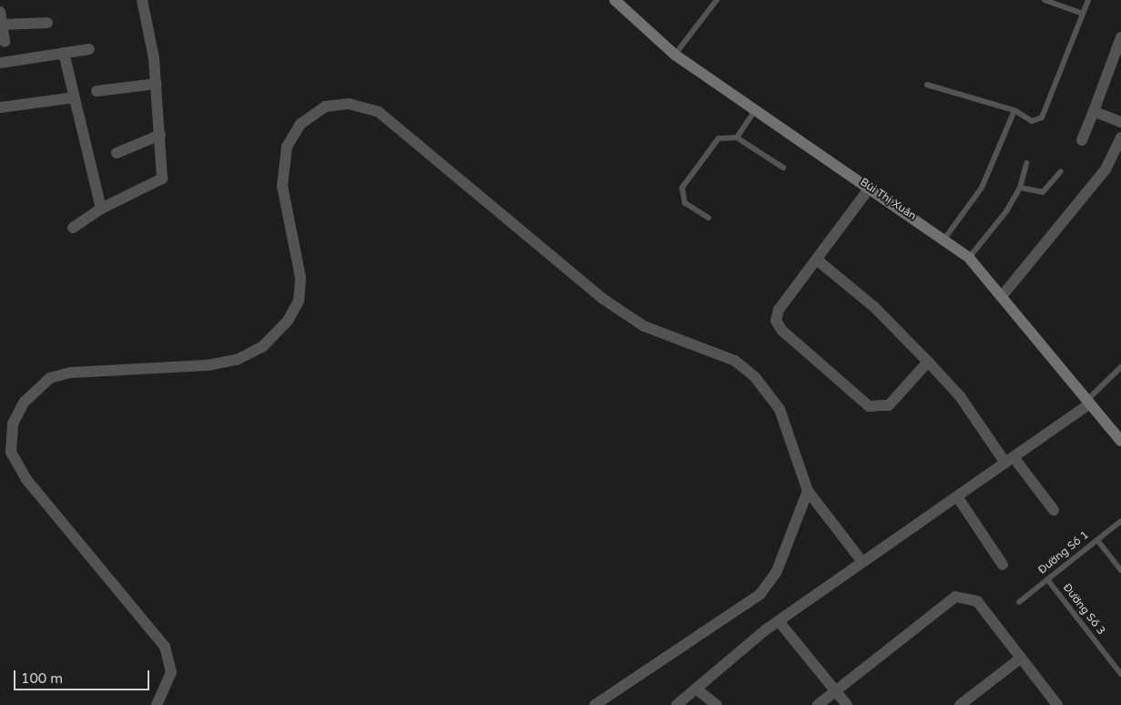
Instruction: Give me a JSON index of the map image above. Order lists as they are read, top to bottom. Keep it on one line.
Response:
{"streets":{"main road":["Bùi Thị Xuân"],"lane":["Đường Số 1","Đường Số 3"]},"crossings":[["Đường Số 1","Đường Số 3"]],"scale_bar":"100 m"}
